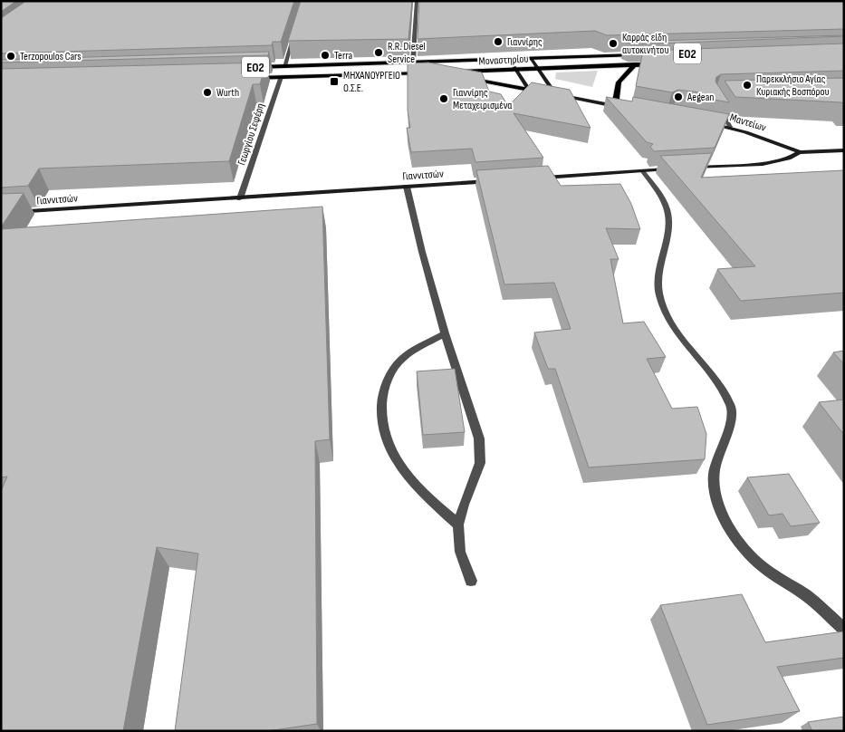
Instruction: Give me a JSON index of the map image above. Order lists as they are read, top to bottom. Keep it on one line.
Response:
{"streets":{"main road":["ΕΟ2","Μοναστηρίου"],"street":["Μαντείων","Γεωργίου Σεφέρη","Γιαννιτσών"]},"crossings":[["ΕΟ2","Γεωργίου Σεφέρη"],["Γεωργίου Σεφέρη","Γιαννιτσών"]],"places":{"other":["Γιαννίρης","Καρράς είδη αυτοκινήτου","R.R. Diesel Service","Terra","Terzopoulos Cars","Παρεκκλήσιο Αγίας Κυριακής Βοσπόρου","Wurth","Aegean","Γιαννίρης Μεταχειρισμένα"],"transit":["ΜΗΧΑΝΟΥΡΓΕΙΟ Ο.Σ.Ε."]}}
